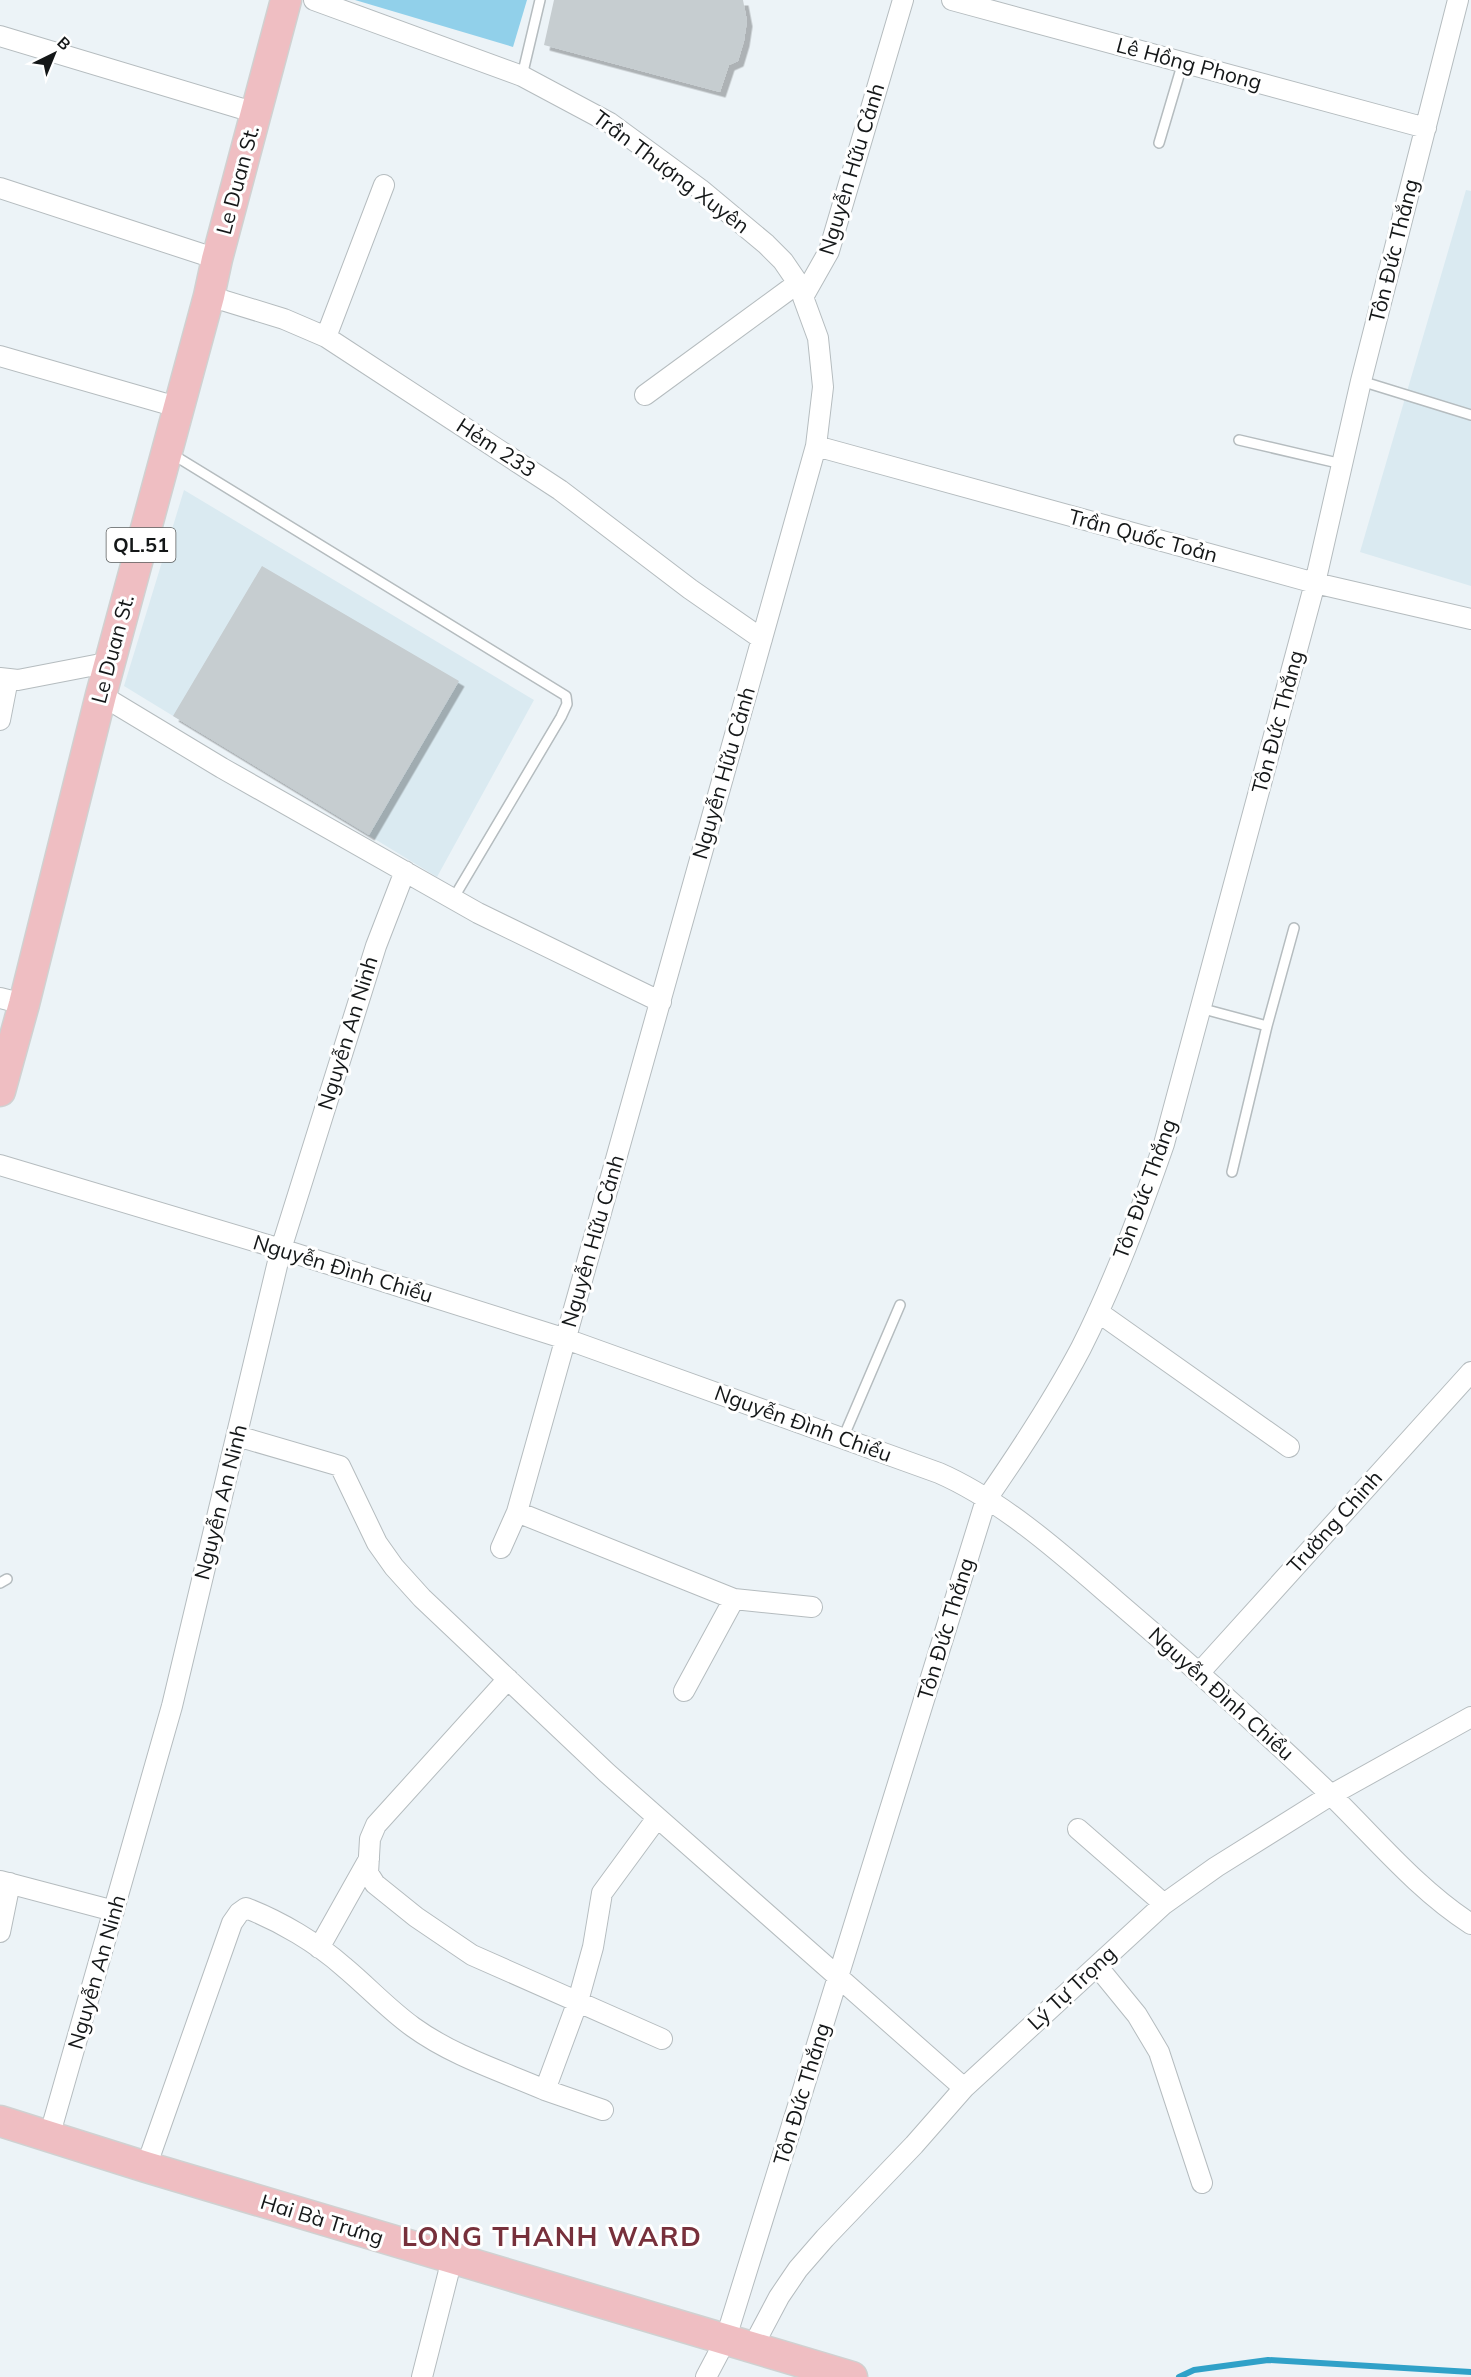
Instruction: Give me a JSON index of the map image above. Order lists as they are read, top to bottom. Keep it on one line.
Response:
{"streets":{"main road":["Le Duan St.","QL.51","Hai Bà Trưng"],"street":["Lê Hồng Phong","Nguyễn Hữu Cảnh","Trần Thượng Xuyên","Tôn Đức Thắng","Hẻm 233","Trần Quốc Toản","Nguyễn An Ninh","Nguyễn Đình Chiểu","Trường Chinh","Lý Tự Trọng"]},"crossings":[["Lê Hồng Phong","Tôn Đức Thắng"],["Nguyễn Hữu Cảnh","Trần Thượng Xuyên"],["Nguyễn Hữu Cảnh","Hẻm 233"],["Nguyễn Hữu Cảnh","Trần Quốc Toản"],["Nguyễn Hữu Cảnh","Nguyễn Đình Chiểu"],["Le Duan St.","Hẻm 233"],["Tôn Đức Thắng","Trần Quốc Toản"],["Tôn Đức Thắng","Nguyễn Đình Chiểu"],["Tôn Đức Thắng","Lý Tự Trọng"],["Tôn Đức Thắng","Hai Bà Trưng"],["Nguyễn An Ninh","Nguyễn Đình Chiểu"],["Nguyễn An Ninh","Hai Bà Trưng"],["Nguyễn Đình Chiểu","Trường Chinh"],["Nguyễn Đình Chiểu","Lý Tự Trọng"],["Lý Tự Trọng","Hai Bà Trưng"]],"districts":["LONG THANH WARD"],"north":"top right"}
